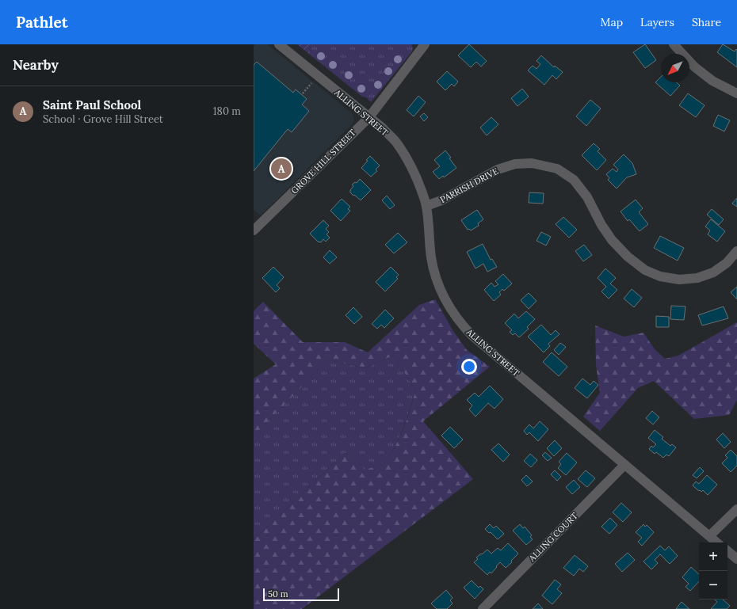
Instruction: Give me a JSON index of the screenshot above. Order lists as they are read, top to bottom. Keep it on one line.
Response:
{"streets":{"street":["ALLING STREET","GROVE HILL STREET","PARRISH DRIVE","ALLING COURT"]},"crossings":[["ALLING STREET","GROVE HILL STREET"],["ALLING STREET","PARRISH DRIVE"],["ALLING STREET","ALLING COURT"]],"scale_bar":"50 m","north":"bottom left","page":{"header":"Pathlet","nav":["Map","Layers","Share"],"heading":"Nearby","list":[{"mark":"A","name":"Saint Paul School","note":"School · Grove Hill Street","value":"180 m"}],"pins":"A","map_buttons":["+","−"],"scale":"50 m"}}
